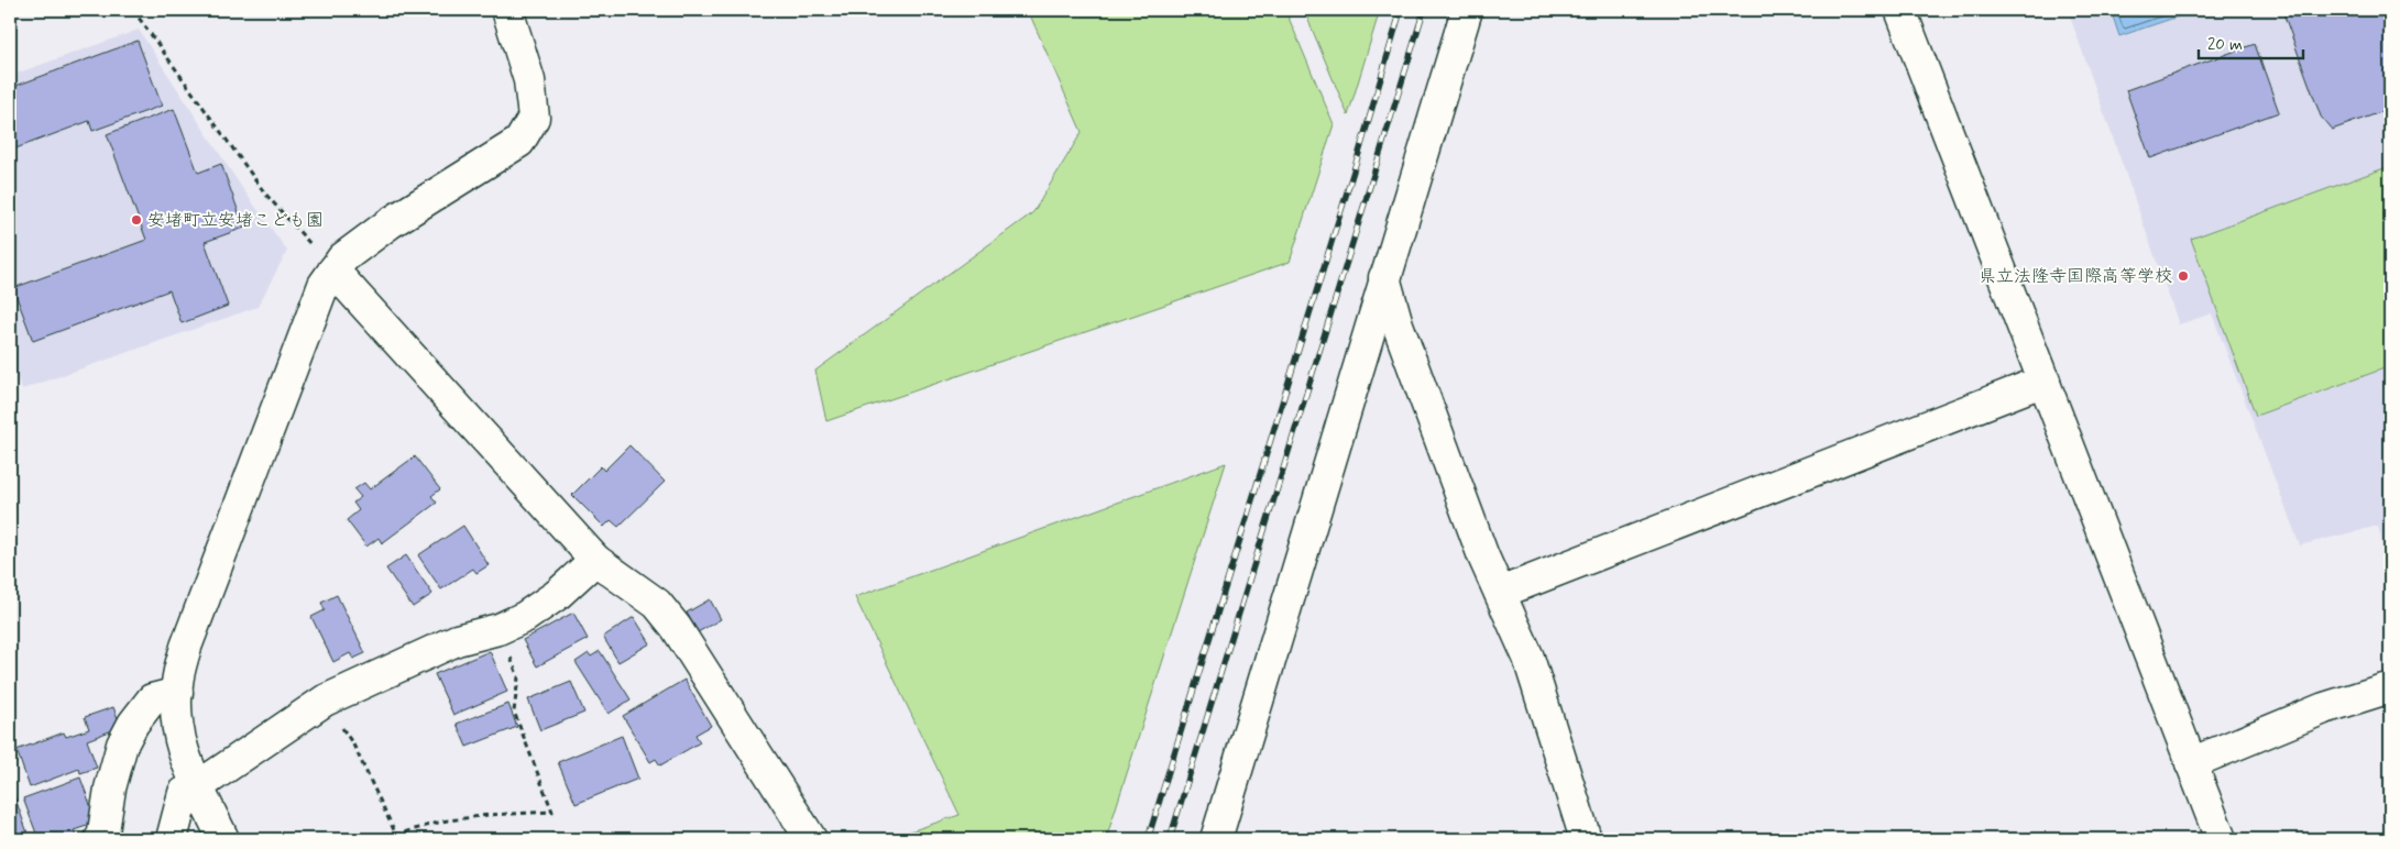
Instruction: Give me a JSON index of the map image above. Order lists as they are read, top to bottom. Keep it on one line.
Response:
{"places":["安堵町立安堵こども園","県立法隆寺国際高等学校"],"scale_bar":"20 m"}
